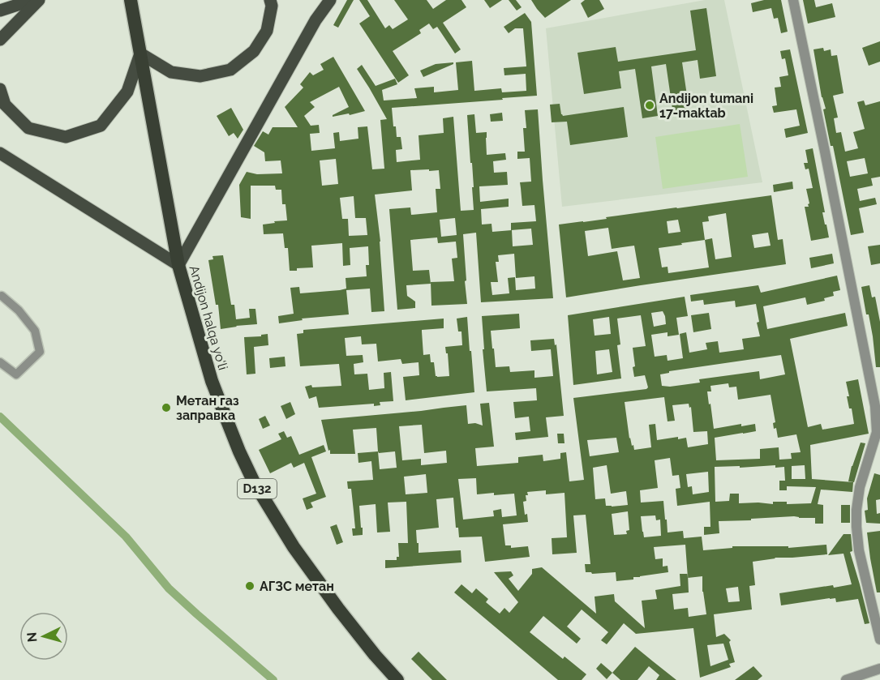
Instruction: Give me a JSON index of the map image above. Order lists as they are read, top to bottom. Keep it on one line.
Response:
{"streets":{"highway":["Andijon halqa yo‘li","D132"]},"places":["Andijon tumani 17-maktab","Метан газ заправка","АГЗС метан"],"north":"left"}
